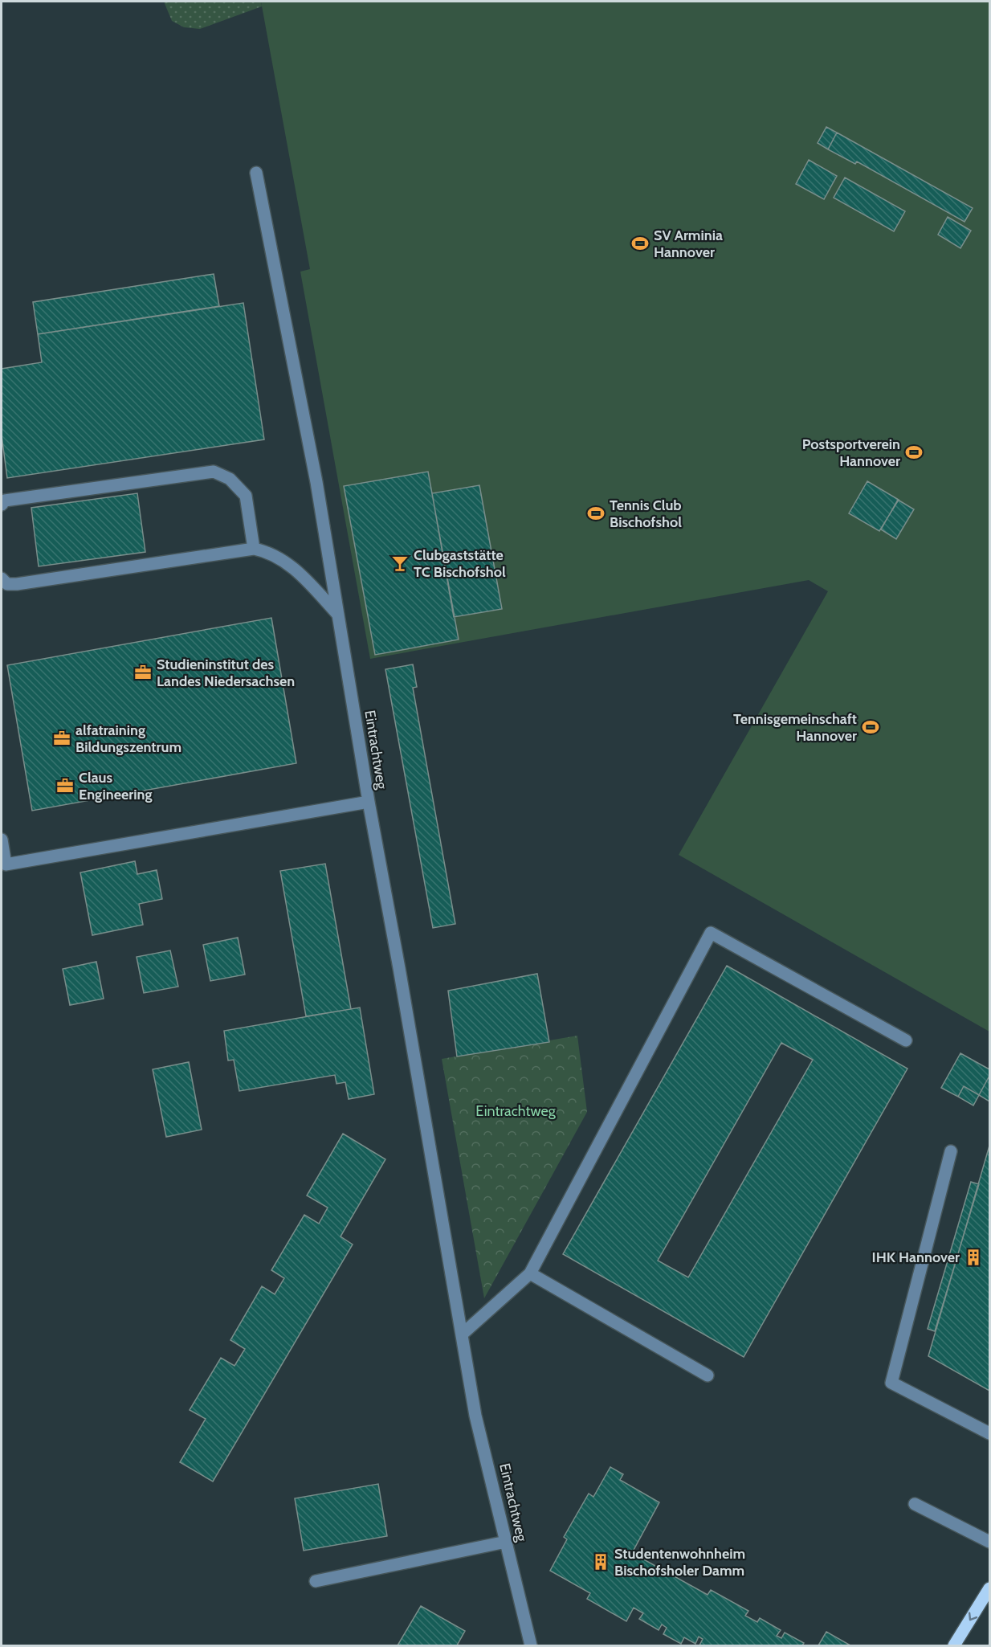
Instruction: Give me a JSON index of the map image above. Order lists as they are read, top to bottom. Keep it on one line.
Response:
{"streets":{"street":["Eintrachtweg"]},"parks":["Eintrachtweg"],"places":{"sports":["SV Arminia Hannover","Postsportverein Hannover","Tennis Club Bischofshol","Tennisgemeinschaft Hannover"],"bar":["Clubgaststätte TC Bischofshol"],"office":["Studieninstitut des Landes Niedersachsen","alfatraining Bildungszentrum","Claus Engineering"],"building":["IHK Hannover","Studentenwohnheim Bischofsholer Damm"]}}
